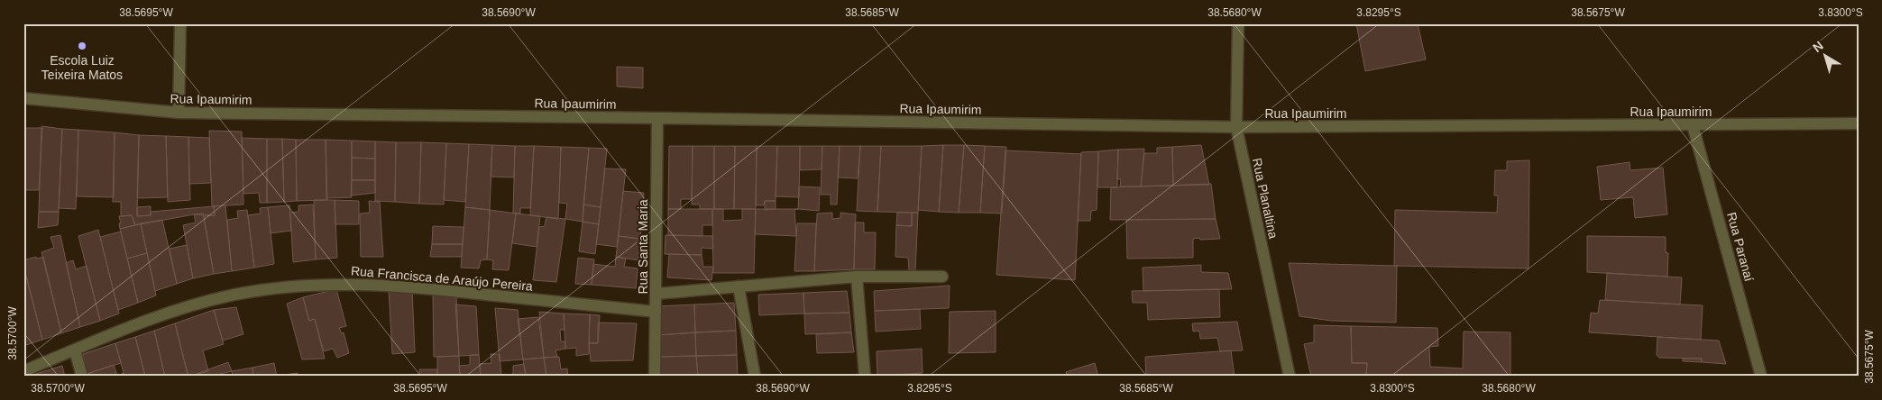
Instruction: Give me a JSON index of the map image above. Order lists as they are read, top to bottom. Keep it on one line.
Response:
{"streets":{"street":["Rua Ipaumirim","Rua Planaltina","Rua Santa Maria","Rua Paranaí","Rua Francisca de Araújo Pereira"]},"crossings":[["Rua Ipaumirim","Rua Planaltina"],["Rua Ipaumirim","Rua Santa Maria"],["Rua Ipaumirim","Rua Paranaí"],["Rua Santa Maria","Rua Francisca de Araújo Pereira"]],"places":["Escola Luiz Teixeira Matos"],"north":"top left","coordinates":["38.5695°W","38.5690°W","38.5685°W","38.5680°W","3.8295°S","38.5675°W","3.8300°S","38.5700°W"]}
